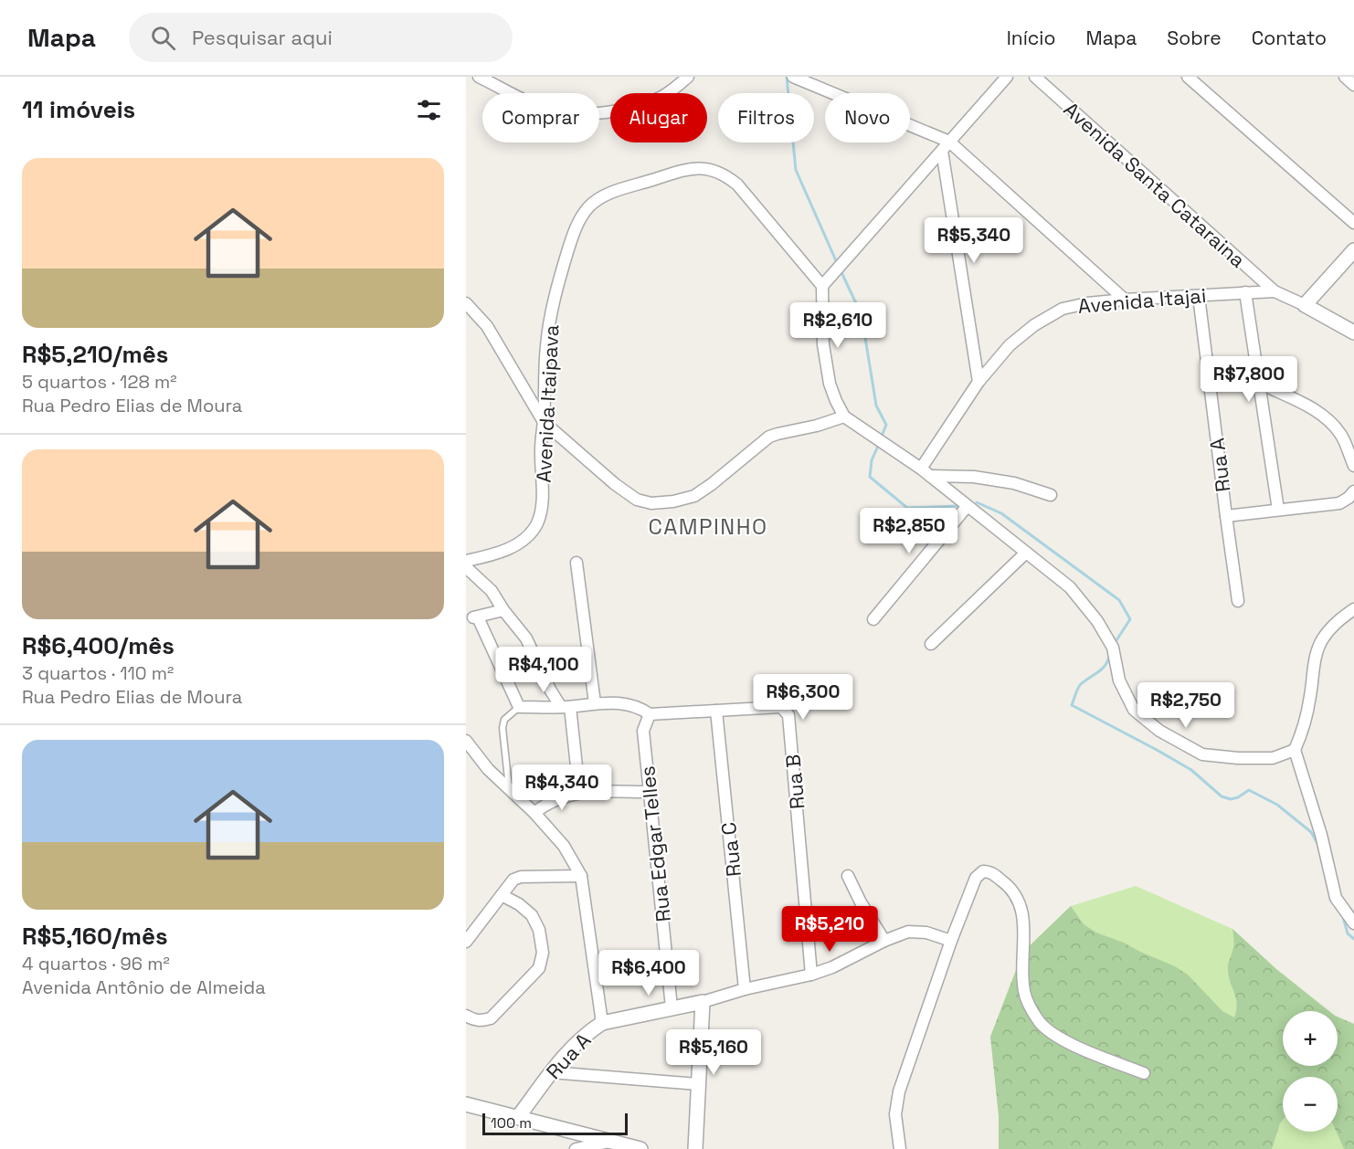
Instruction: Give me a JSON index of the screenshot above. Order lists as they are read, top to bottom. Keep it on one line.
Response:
{"streets":{"street":["Avenida Santa Cataraina","Avenida Itajai","Avenida Itaipava","Rua A","Rua B","Rua Edgar Telles","Rua C"]},"crossings":[["Avenida Santa Cataraina","Avenida Itajai"],["Avenida Itajai","Rua A"],["Rua B","Rua Edgar Telles"],["Rua B","Rua C"]],"districts":["CAMPINHO"],"scale_bar":"100 m","page":{"header":"Mapa","search":"Pesquisar aqui","nav":["Início","Mapa","Sobre","Contato"],"heading":"11 imóveis","chip":["Comprar","Alugar","Filtros","Novo"],"list":[{"name":"R$5,210/mês","note":"5 quartos · 128 m² · Rua Pedro Elias de Moura"},{"name":"R$6,400/mês","note":"3 quartos · 110 m² · Rua Pedro Elias de Moura"},{"name":"R$5,160/mês","note":"4 quartos · 96 m² · Avenida Antônio de Almeida"}],"price":["R$5,340","R$2,610","R$7,800","R$2,850","R$4,100","R$6,300","R$2,750","R$4,340","R$5,210","R$6,400","R$5,160"],"map_buttons":["+","−"],"scale":"100 m"}}
